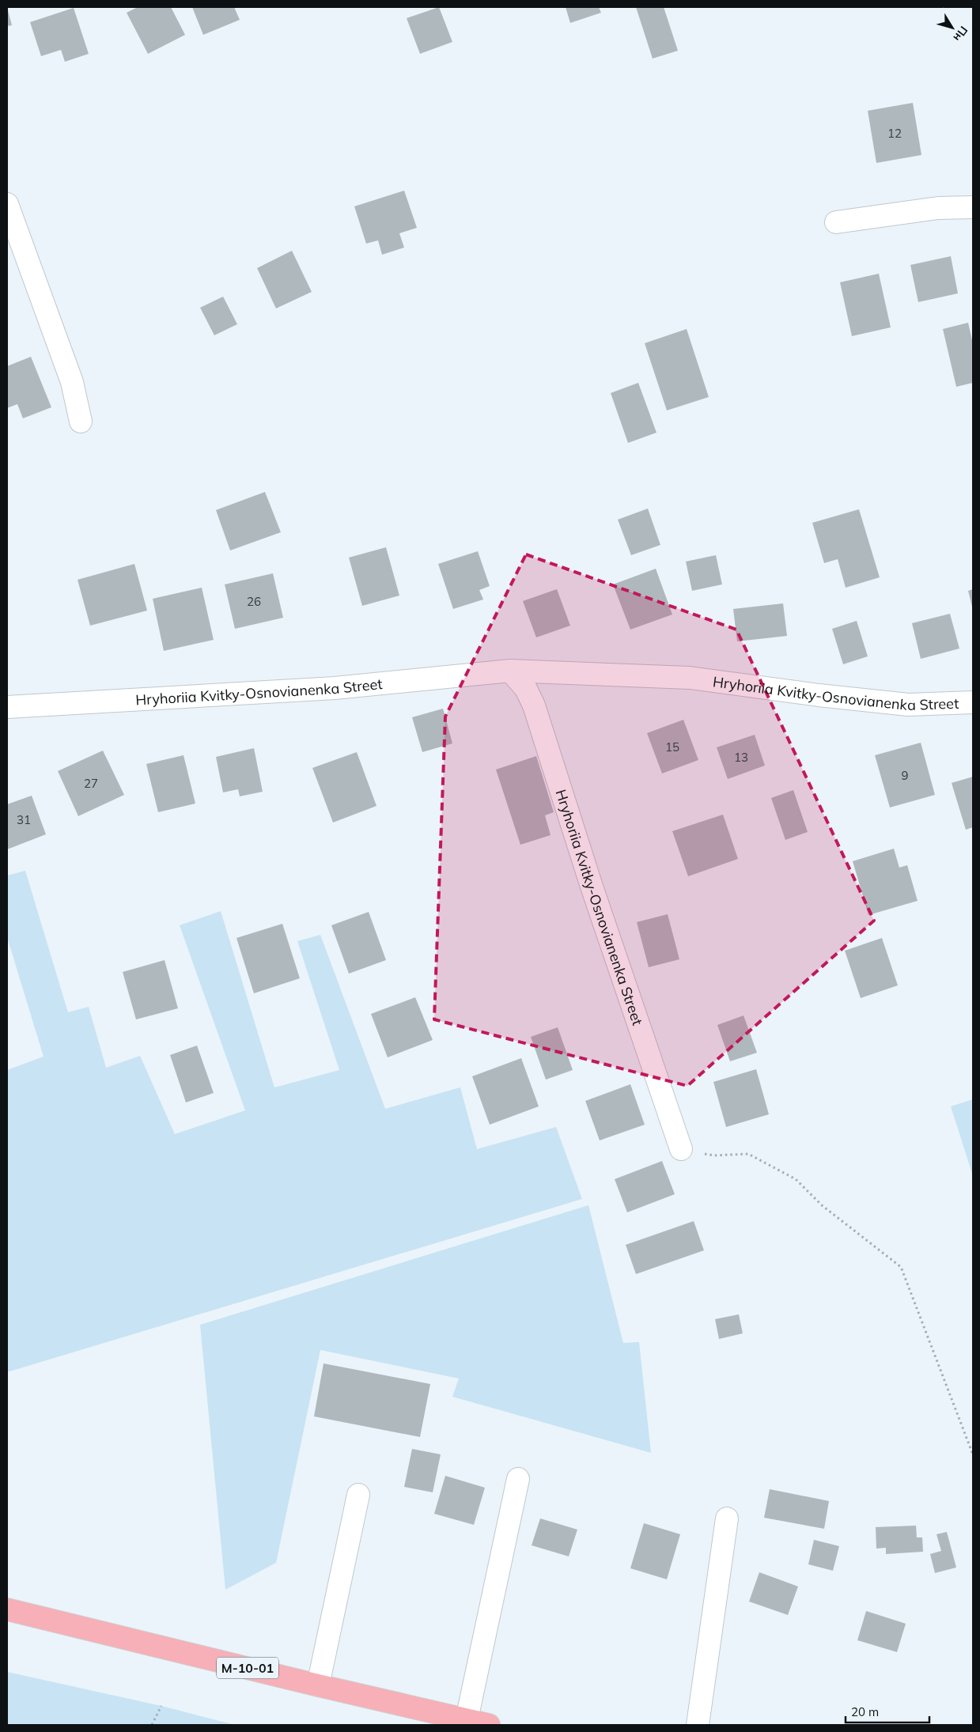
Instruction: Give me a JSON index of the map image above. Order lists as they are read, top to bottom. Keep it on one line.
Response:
{"streets":{"highway":["М-10-01"],"street":["Hryhoriia Kvitky-Osnovianenka Street"]},"house_numbers":["12","26","15","13","9","27","31"],"scale_bar":"20 m","north":"bottom right"}
